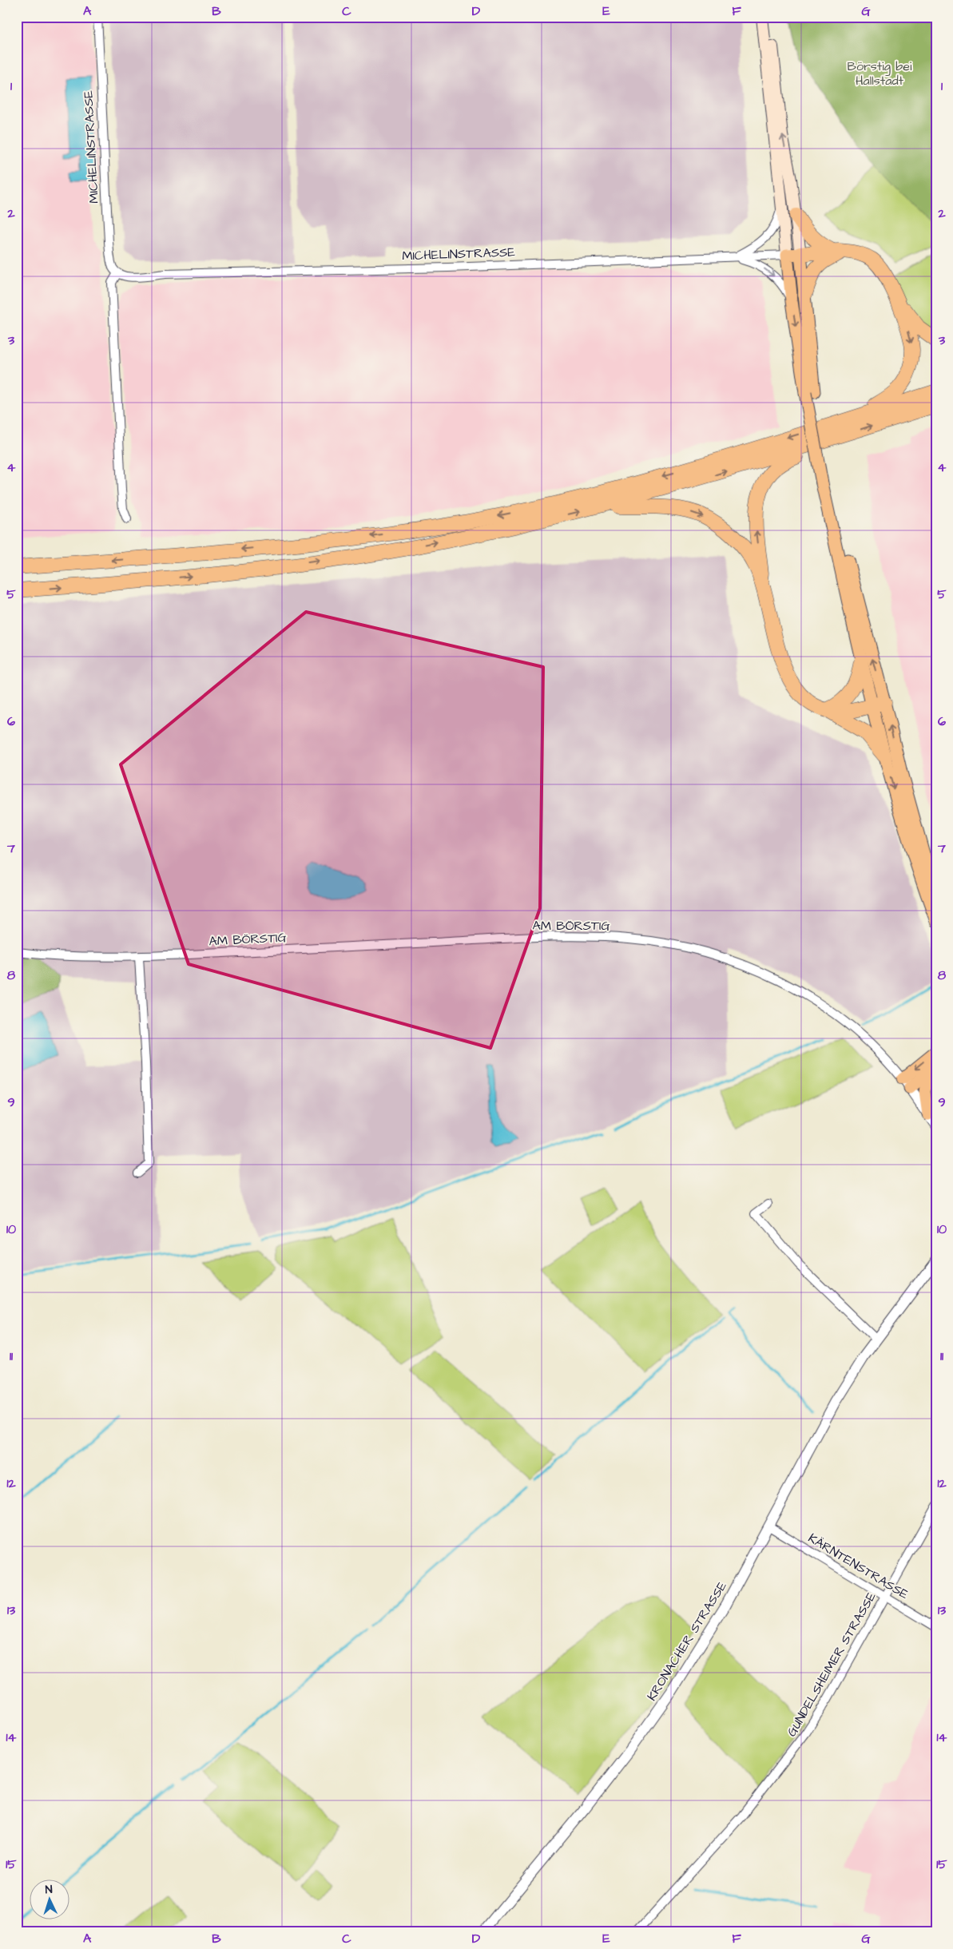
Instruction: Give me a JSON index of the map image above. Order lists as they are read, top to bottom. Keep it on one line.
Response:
{"streets":{"street":["MICHELINSTRASSE","AM BÖRSTIG","KÄRNTENSTRASSE","KRONACHER STRASSE","GUNDELSHEIMER STRASSE"]},"crossings":[["KÄRNTENSTRASSE","KRONACHER STRASSE"],["KÄRNTENSTRASSE","GUNDELSHEIMER STRASSE"]],"parks":["Börstig bei Hallstadt"],"north":"top","grid":{"columns":["A","B","C","D","E","F","G"],"rows":["1","2","3","4","5","6","7","8","9","10","11","12","13","14","15"]}}
